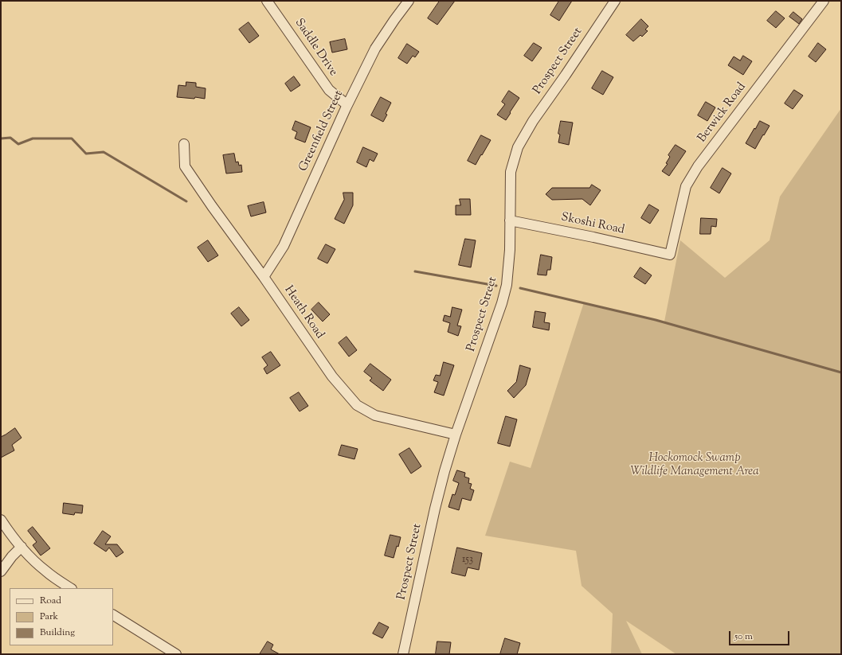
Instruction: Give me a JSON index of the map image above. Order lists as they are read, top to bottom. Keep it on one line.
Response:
{"streets":{"street":["Saddle Drive","Prospect Street","Berwick Road","Greenfield Street","Skoshi Road","Heath Road"]},"crossings":[["Saddle Drive","Greenfield Street"],["Prospect Street","Skoshi Road"],["Prospect Street","Heath Road"],["Berwick Road","Skoshi Road"],["Greenfield Street","Heath Road"]],"parks":["Hockomock Swamp Wildlife Management Area"],"house_numbers":["153"],"legend":["Road","Park","Building"],"scale_bar":"50 m"}
